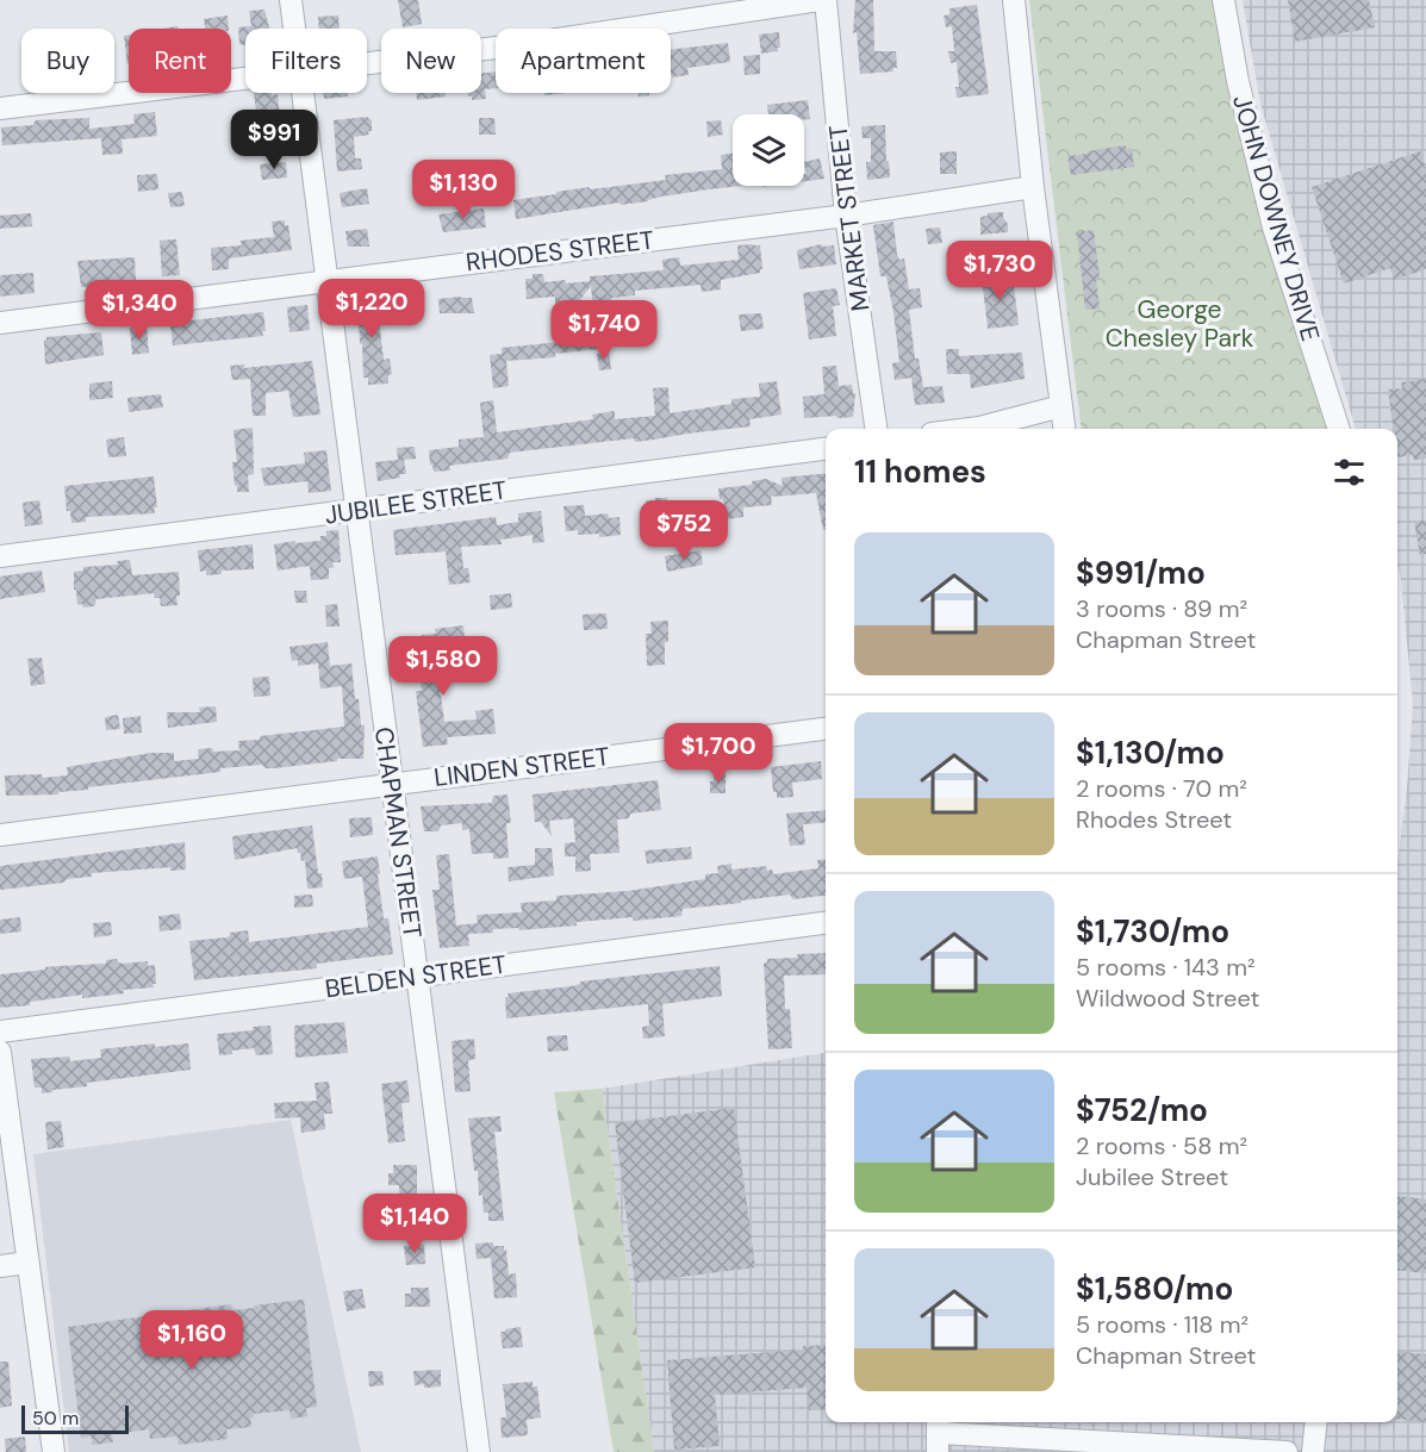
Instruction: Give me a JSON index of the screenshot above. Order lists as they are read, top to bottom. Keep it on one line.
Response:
{"streets":{"street":["MARKET STREET","JOHN DOWNEY DRIVE","RHODES STREET","JUBILEE STREET","LINDEN STREET","CHAPMAN STREET","BELDEN STREET"]},"crossings":[["MARKET STREET","RHODES STREET"],["RHODES STREET","CHAPMAN STREET"],["JUBILEE STREET","CHAPMAN STREET"],["LINDEN STREET","CHAPMAN STREET"],["CHAPMAN STREET","BELDEN STREET"]],"parks":["George Chesley Park"],"scale_bar":"50 m","page":{"chip":["Buy","Rent","Filters","New","Apartment"],"price":["$991","$1,130","$1,730","$1,220","$1,340","$1,740","$752","$1,580","$1,700","$1,140","$1,160"],"heading":"11 homes","list":[{"name":"$991/mo","note":"3 rooms · 89 m² · Chapman Street"},{"name":"$1,130/mo","note":"2 rooms · 70 m² · Rhodes Street"},{"name":"$1,730/mo","note":"5 rooms · 143 m² · Wildwood Street"},{"name":"$752/mo","note":"2 rooms · 58 m² · Jubilee Street"},{"name":"$1,580/mo","note":"5 rooms · 118 m² · Chapman Street"}],"scale":"50 m"}}
